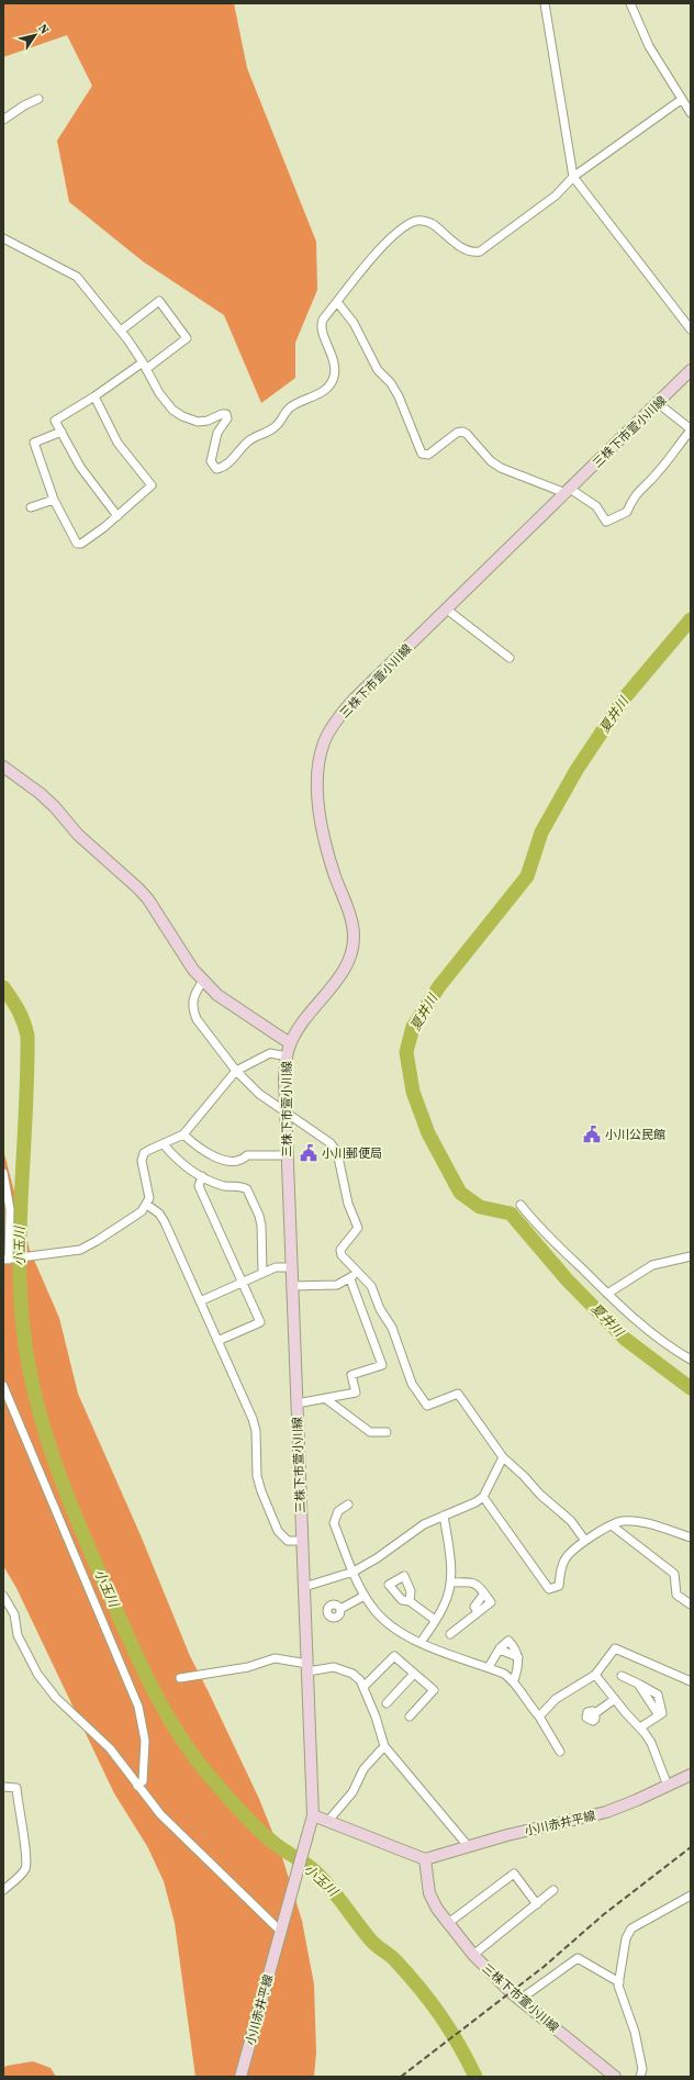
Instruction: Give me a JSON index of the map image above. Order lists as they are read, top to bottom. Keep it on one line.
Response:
{"streets":{"main road":["三株下市萱小川線","小川赤井平線"]},"crossings":[["三株下市萱小川線","小川赤井平線"]],"water":["夏井川","小玉川"],"places":{"public building":["小川公民館","小川郵便局"]},"north":"top right"}
